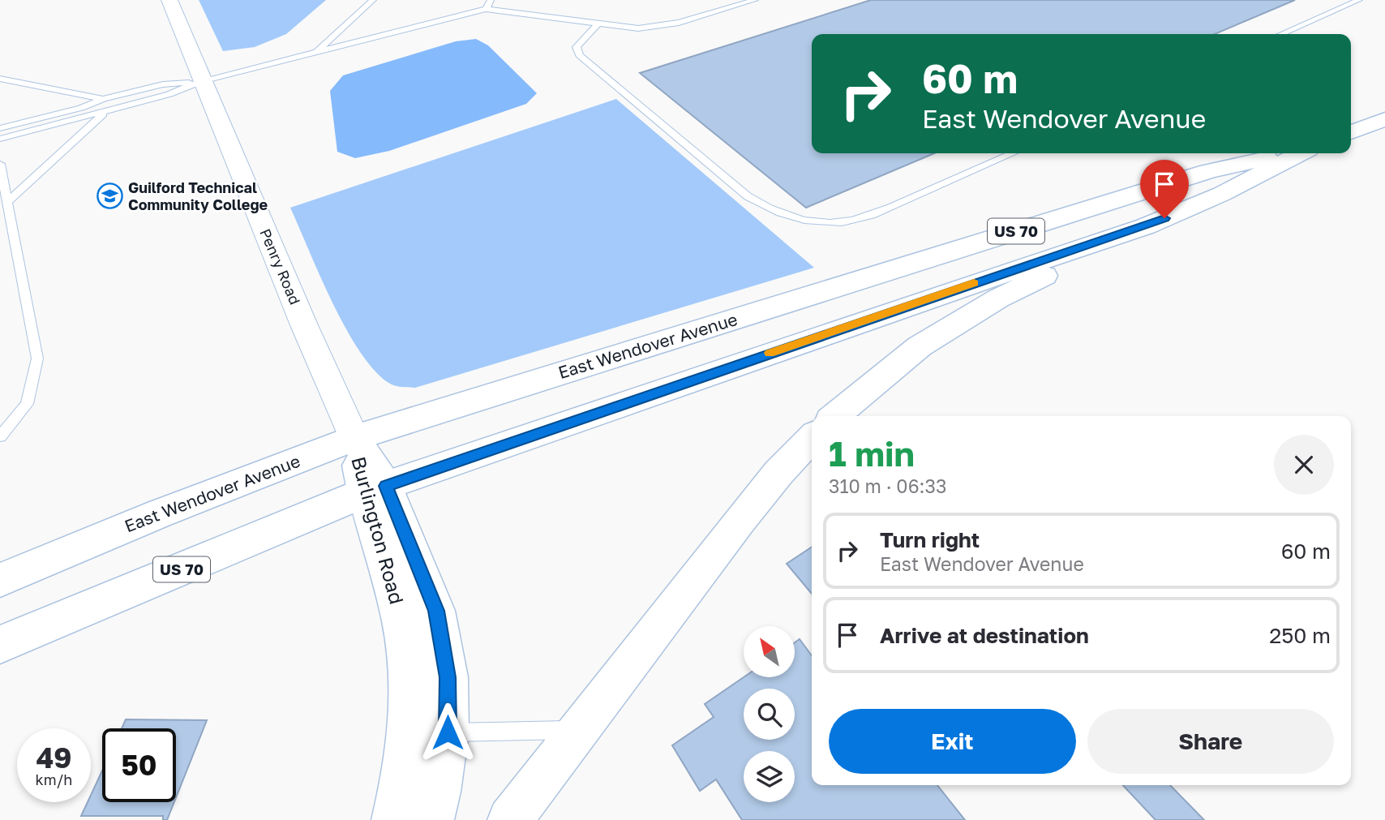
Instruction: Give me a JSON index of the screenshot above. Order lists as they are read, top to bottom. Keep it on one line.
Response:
{"streets":{"main road":["US 70","East Wendover Avenue","Burlington Road"],"street":["Penry Road"]},"crossings":[["Penry Road","East Wendover Avenue"],["Penry Road","Burlington Road"],["East Wendover Avenue","Burlington Road"]],"places":{"school or university":["Guilford Technical Community College"]},"north":"top left","page":{"turn":["60 m","East Wendover Avenue"],"heading":["1 min","310 m · 06:33"],"list":[{"name":"Turn right","note":"East Wendover Avenue","value":"60 m"},{"name":"Arrive at destination","value":"250 m"}],"buttons":["Exit","Share"],"speed":"49 km/h","limit":"50"}}
